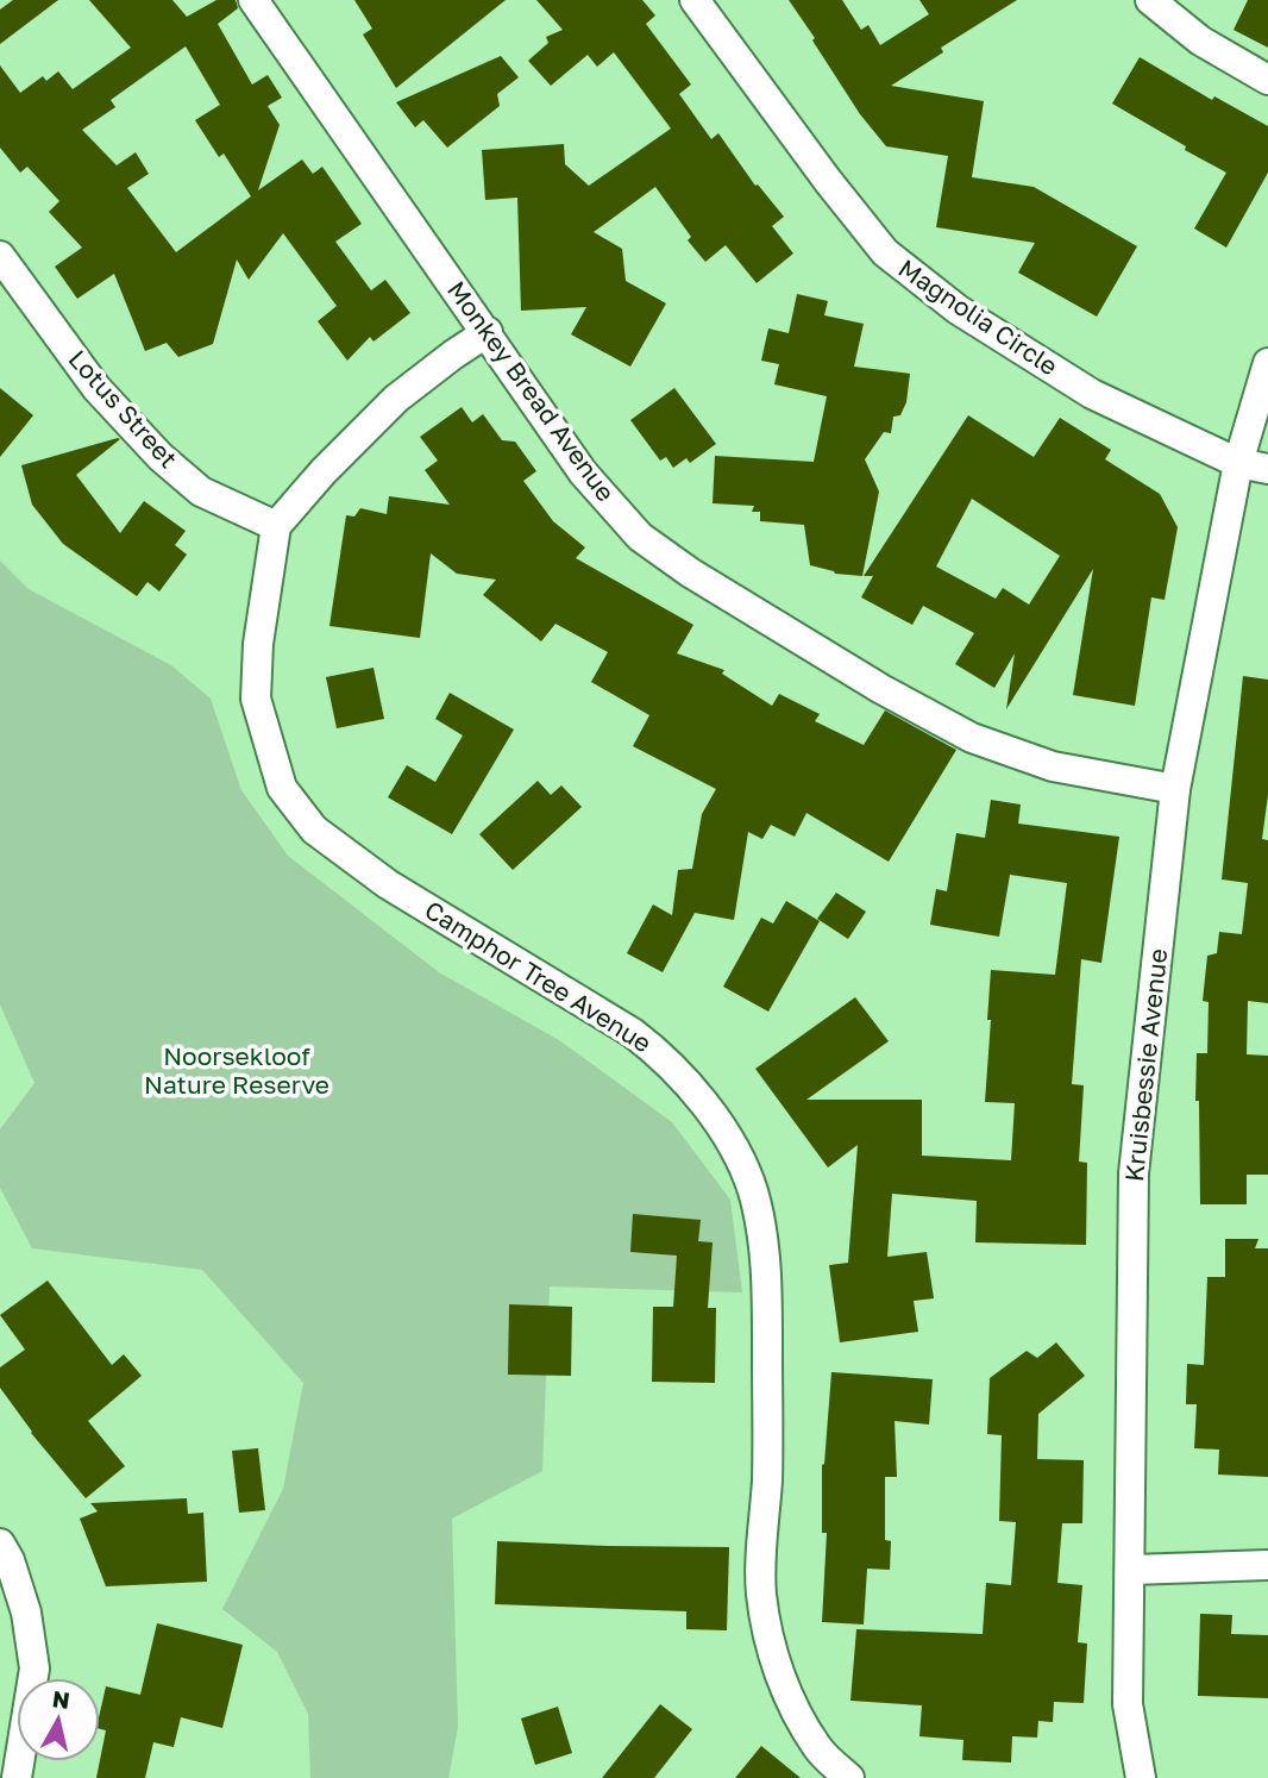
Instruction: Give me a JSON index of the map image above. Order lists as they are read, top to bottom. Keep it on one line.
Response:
{"streets":{"street":["Magnolia Circle","Monkey Bread Avenue","Lotus Street","Camphor Tree Avenue","Kruisbessie Avenue"]},"crossings":[["Magnolia Circle","Kruisbessie Avenue"],["Monkey Bread Avenue","Kruisbessie Avenue"],["Lotus Street","Camphor Tree Avenue"]],"parks":["Noorsekloof Nature Reserve"],"north":"top"}
